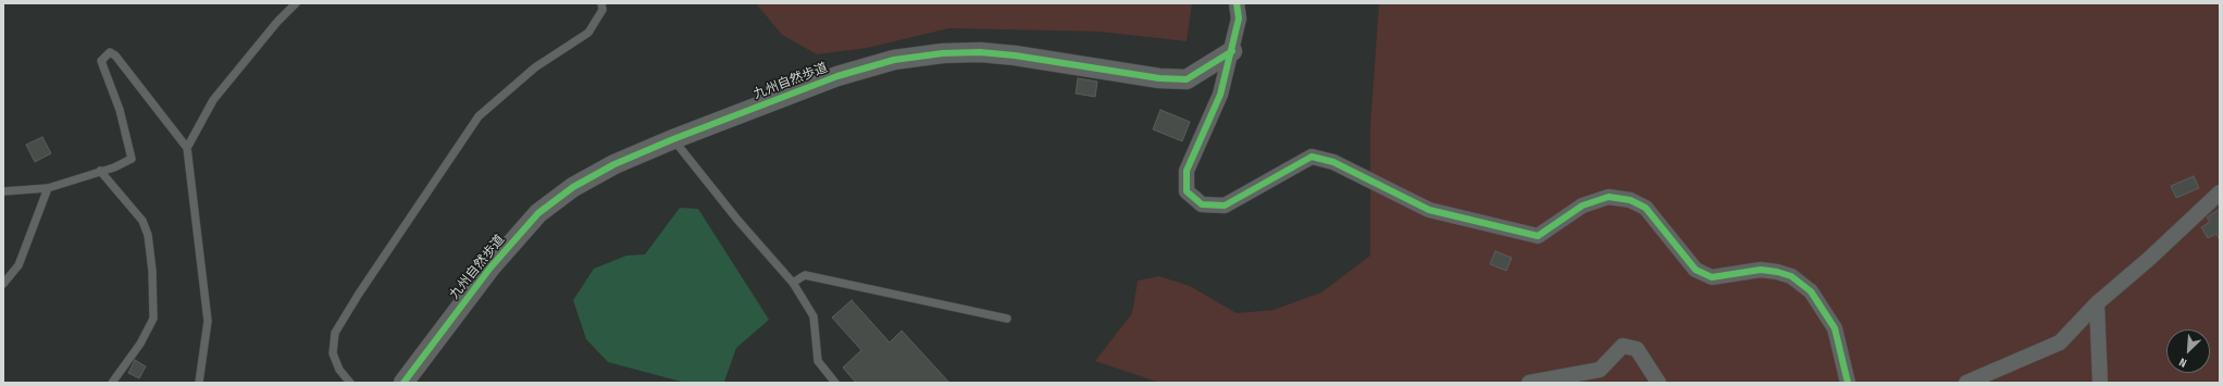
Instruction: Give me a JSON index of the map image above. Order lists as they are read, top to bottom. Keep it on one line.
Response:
{"streets":{"street":["九州自然歩道"]},"north":"bottom left"}
